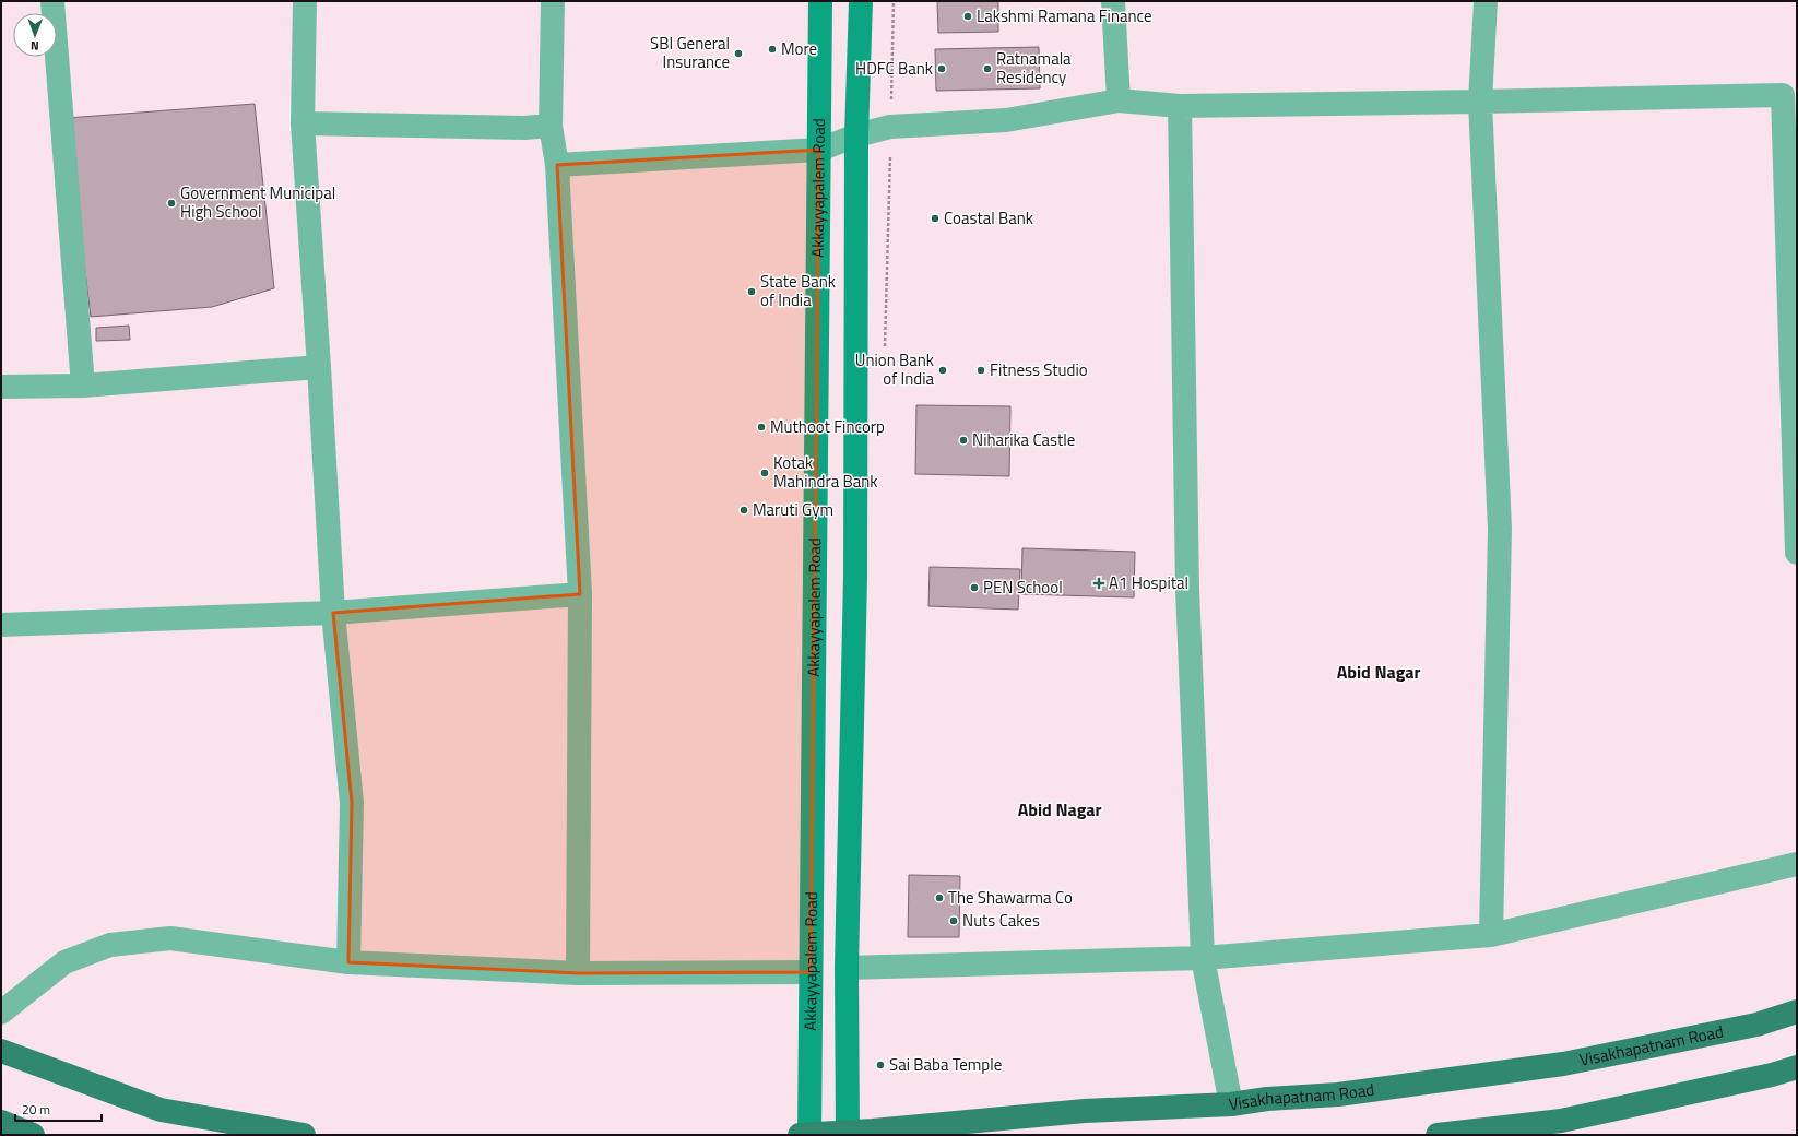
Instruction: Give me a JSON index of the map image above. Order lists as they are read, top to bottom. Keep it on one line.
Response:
{"streets":{"main road":["Akkayyapalem Road","Visakhapatnam Road"]},"crossings":[["Akkayyapalem Road","Visakhapatnam Road"]],"districts":["Abid Nagar","Abid Nagar"],"places":{"other":["Lakshmi Ramana Finance","More","SBI General Insurance","HDFC Bank","Ratnamala Residency","Government Municipal High School","Coastal Bank","State Bank of India","Union Bank of India","Fitness Studio","Muthoot Fincorp","Niharika Castle","Kotak Mahindra Bank","Maruti Gym","PEN School","The Shawarma Co","Nuts Cakes","Sai Baba Temple"],"health":["A1 Hospital"]},"scale_bar":"20 m","north":"bottom"}
